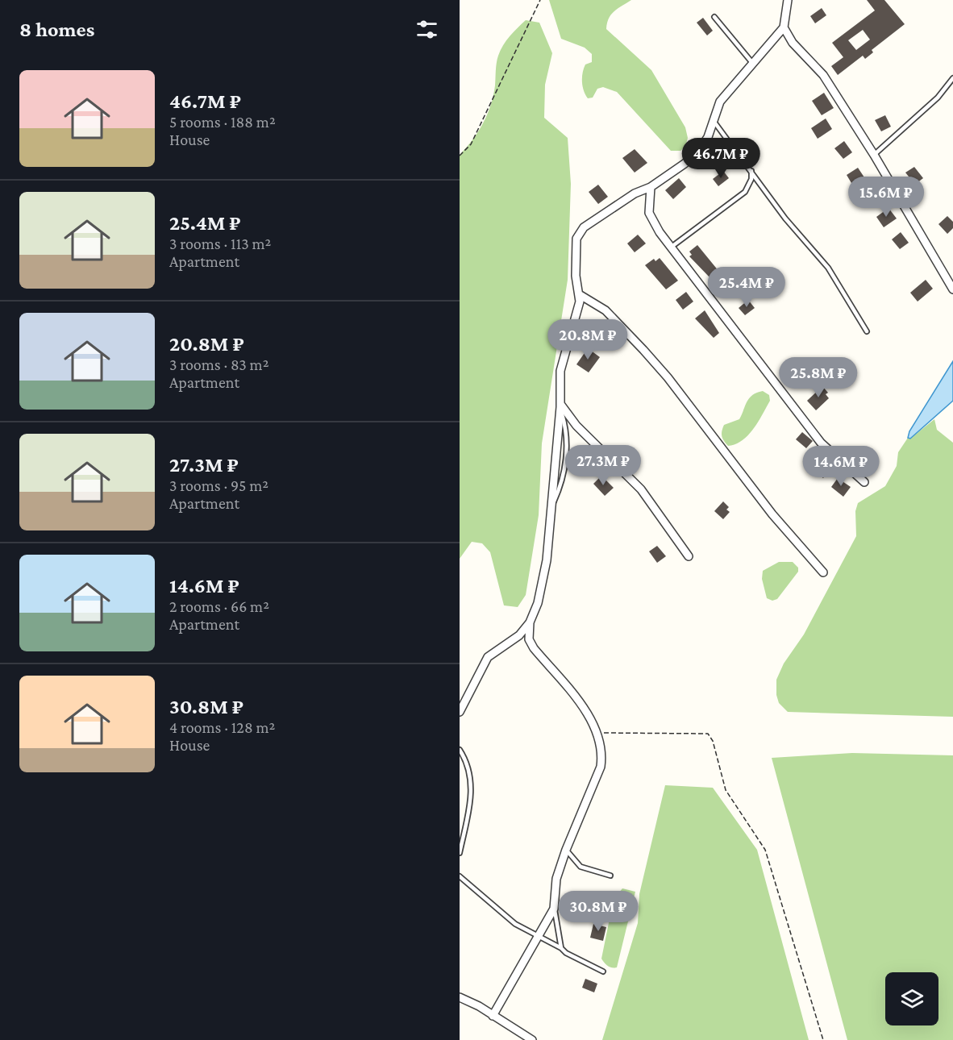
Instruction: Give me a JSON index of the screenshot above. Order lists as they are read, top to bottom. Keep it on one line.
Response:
{"page":{"heading":"8 homes","list":[{"name":"46.7M ₽","note":"5 rooms · 188 m² · House"},{"name":"25.4M ₽","note":"3 rooms · 113 m² · Apartment"},{"name":"20.8M ₽","note":"3 rooms · 83 m² · Apartment"},{"name":"27.3M ₽","note":"3 rooms · 95 m² · Apartment"},{"name":"14.6M ₽","note":"2 rooms · 66 m² · Apartment"},{"name":"30.8M ₽","note":"4 rooms · 128 m² · House"}],"price":["46.7M ₽","15.6M ₽","25.4M ₽","20.8M ₽","25.8M ₽","27.3M ₽","14.6M ₽","30.8M ₽"]}}
